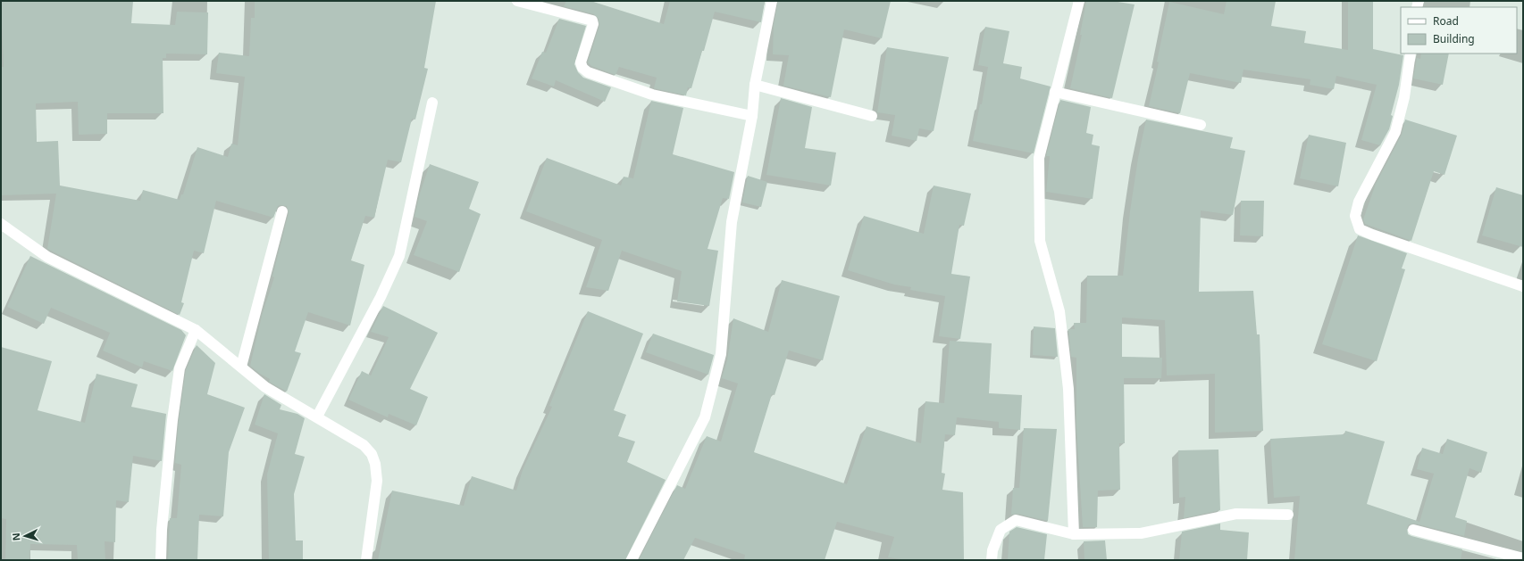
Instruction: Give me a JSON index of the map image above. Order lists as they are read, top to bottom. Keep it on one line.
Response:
{"legend":["Road","Building"],"north":"left"}
